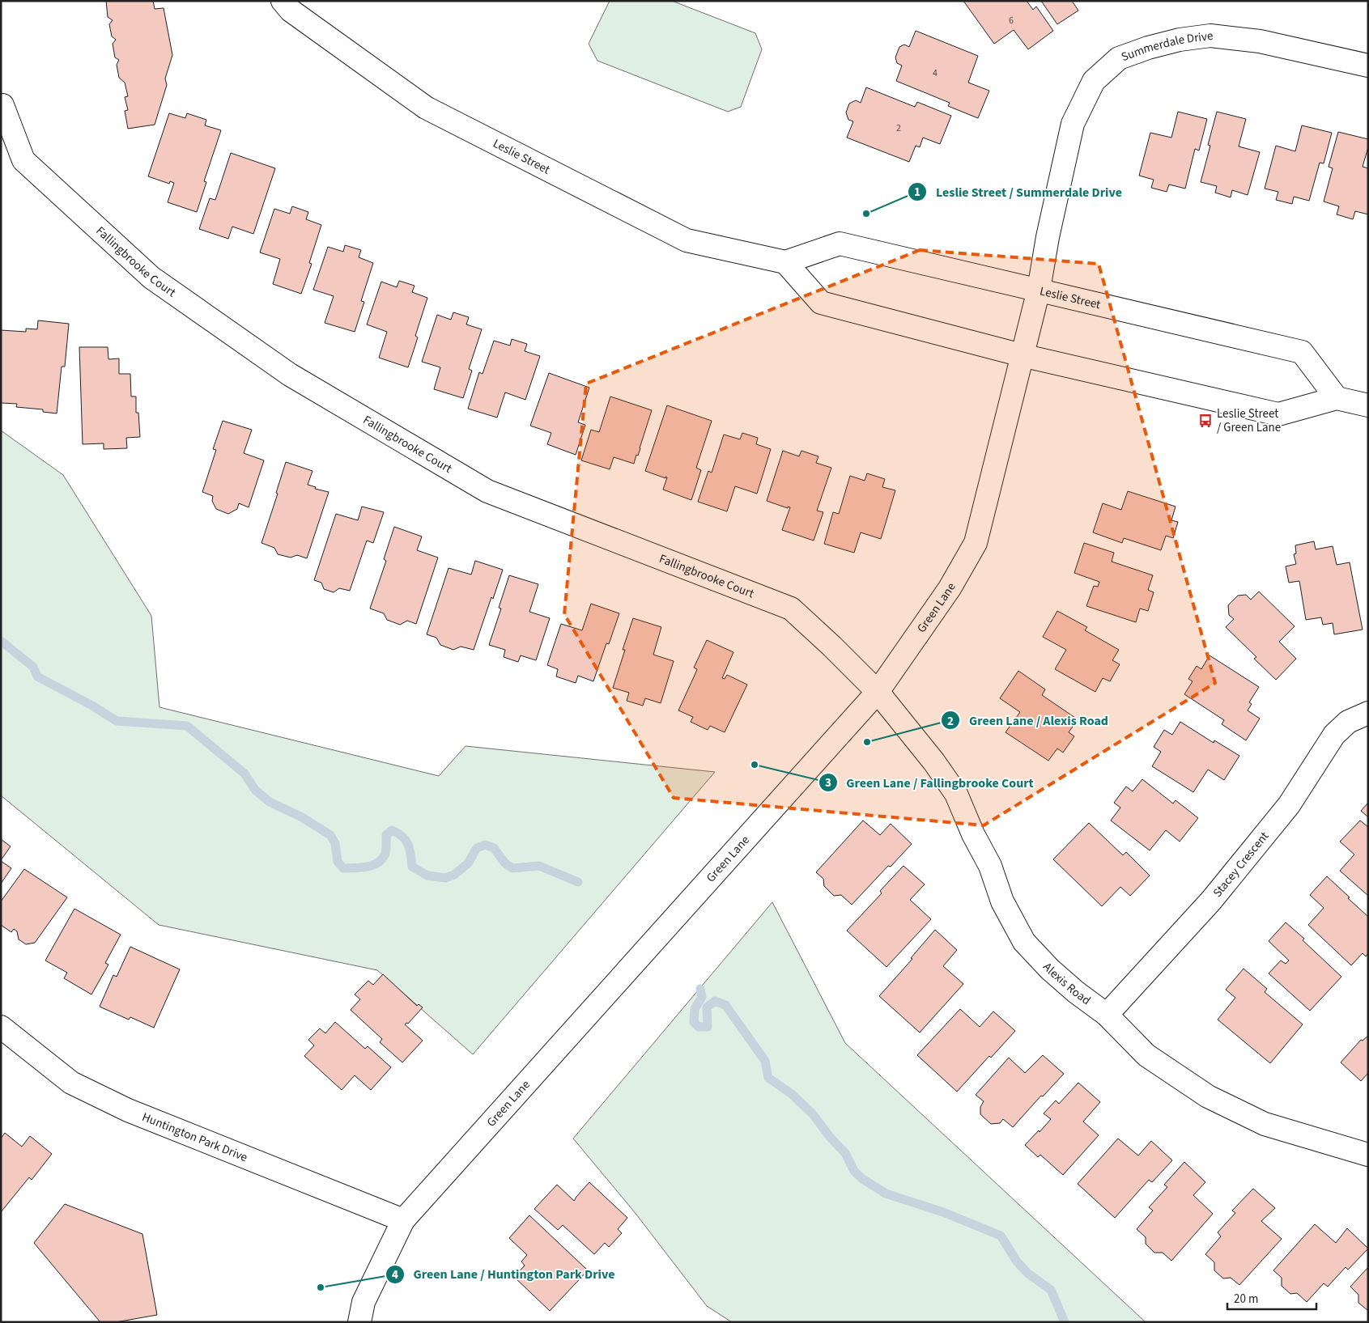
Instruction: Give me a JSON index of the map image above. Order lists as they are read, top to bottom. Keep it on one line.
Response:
{"streets":{"street":["Summerdale Drive","Leslie Street","Fallingbrooke Court","Green Lane","Stacey Crescent","Alexis Road","Huntington Park Drive"]},"crossings":[["Summerdale Drive","Leslie Street"],["Summerdale Drive","Green Lane"],["Fallingbrooke Court","Green Lane"],["Fallingbrooke Court","Alexis Road"],["Green Lane","Alexis Road"],["Green Lane","Huntington Park Drive"],["Stacey Crescent","Alexis Road"]],"places":{"other":["Leslie Street / Summerdale Drive","Green Lane / Alexis Road","Green Lane / Fallingbrooke Court","Green Lane / Huntington Park Drive"],"bus stop":["Leslie Street / Green Lane"]},"house_numbers":["6","4","2"],"scale_bar":"20 m"}
